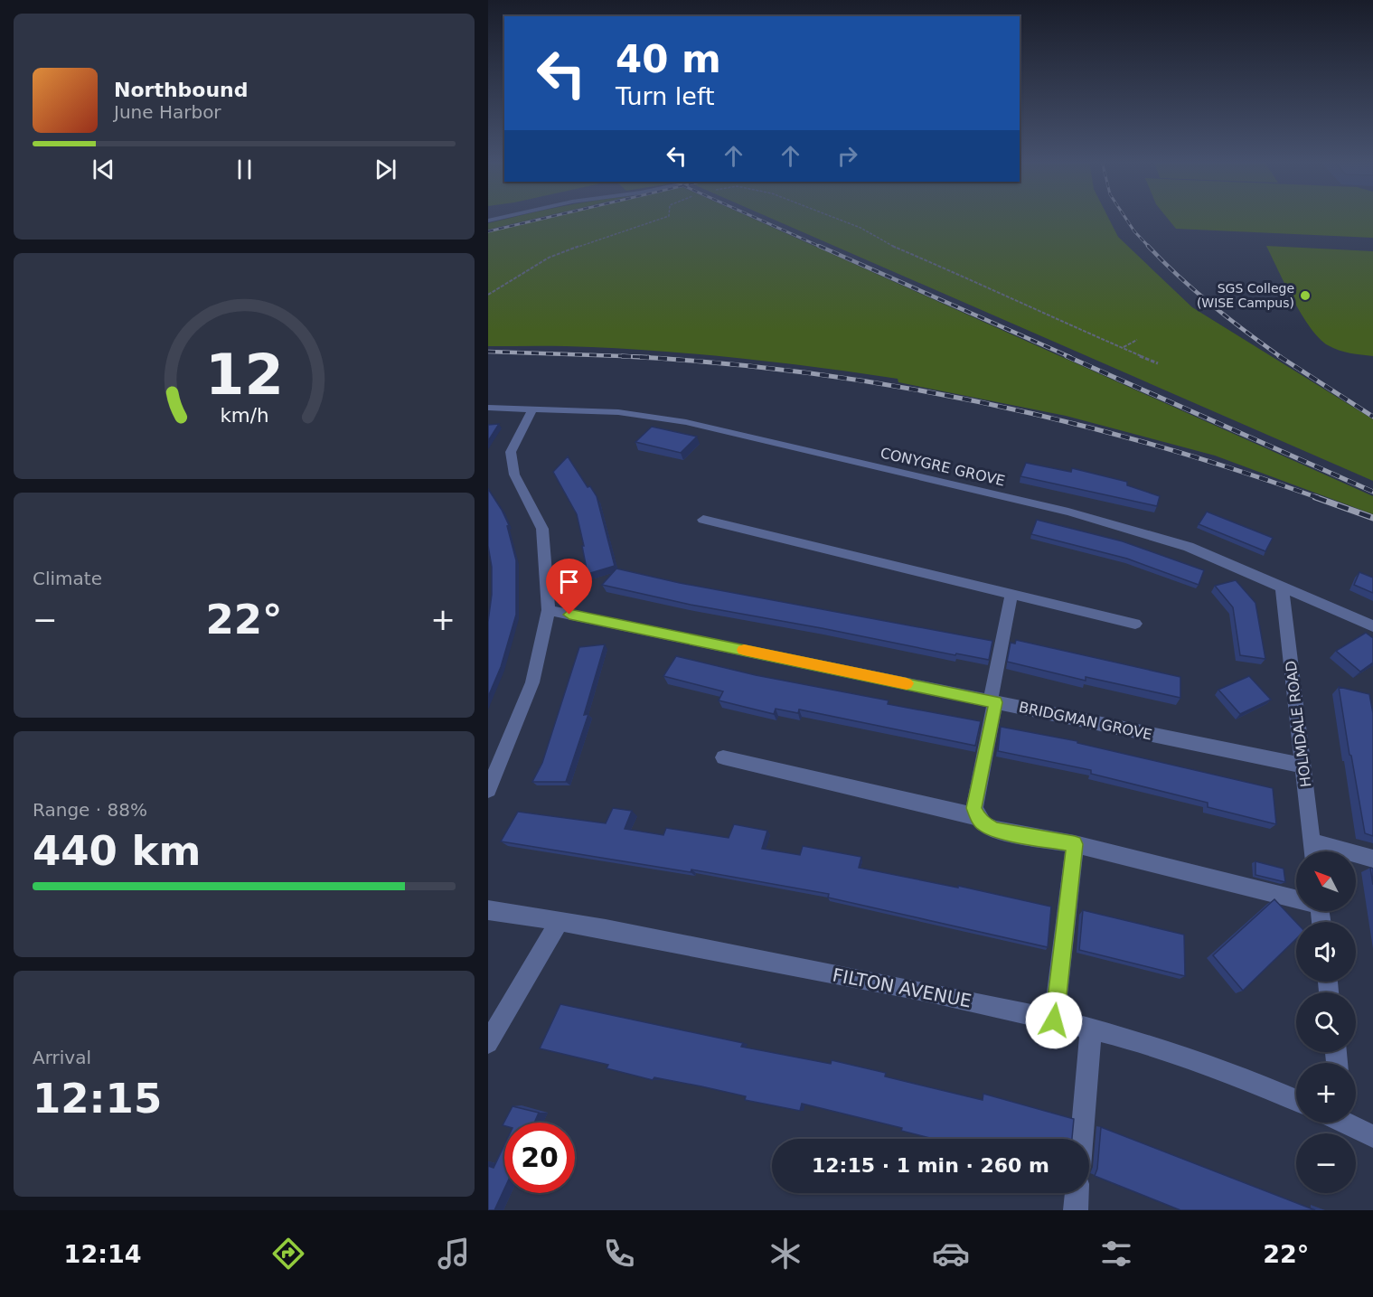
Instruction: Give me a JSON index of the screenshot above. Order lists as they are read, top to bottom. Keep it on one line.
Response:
{"streets":{"street":["CONYGRE GROVE","BRIDGMAN GROVE","HOLMDALE ROAD","FILTON AVENUE"]},"crossings":[["CONYGRE GROVE","HOLMDALE ROAD"],["BRIDGMAN GROVE","HOLMDALE ROAD"]],"places":["SGS College (WISE Campus)"],"north":"top left","page":{"turn":["40 m","Turn left"],"song":["Northbound","June Harbor"],"tile":["Climate",["Range · 88%","440 km"],["Arrival","12:15"]],"heat":["−","22°","+"],"map_buttons":["+","−"],"limit":"20","trip":"12:15 · 1 min · 260 m","tabs":["12:14","22°"],"gauge":["12","km/h"]}}
